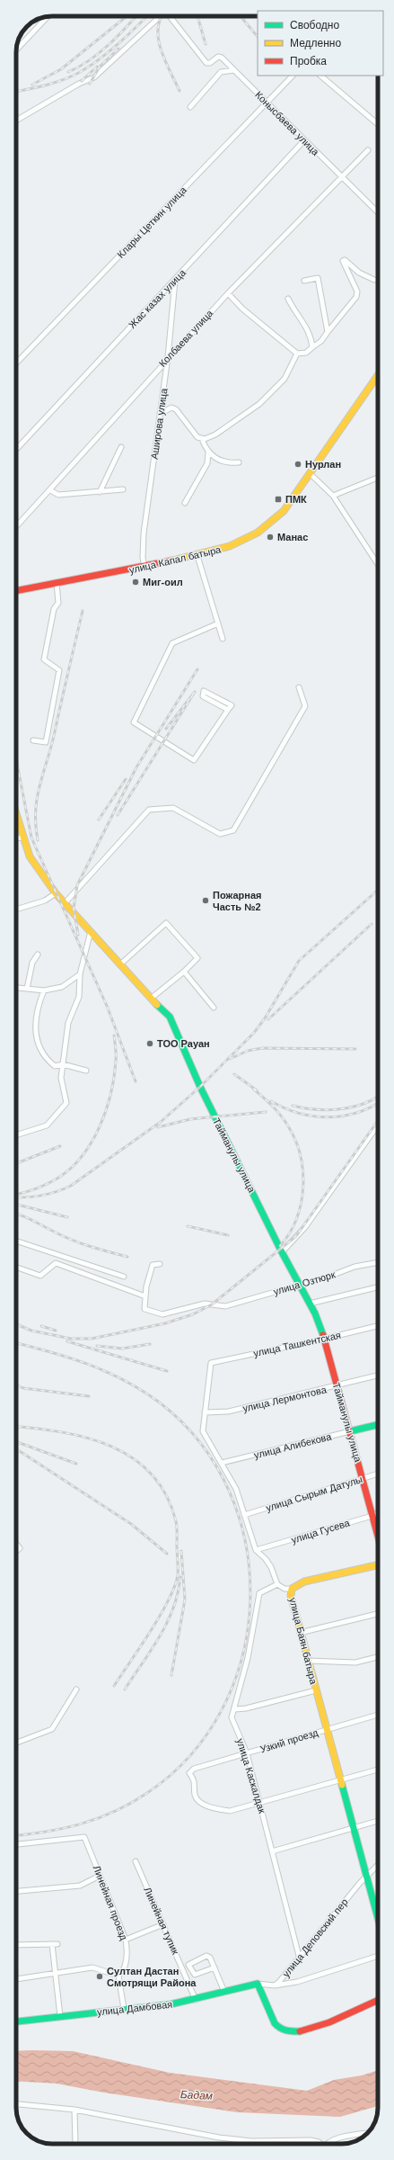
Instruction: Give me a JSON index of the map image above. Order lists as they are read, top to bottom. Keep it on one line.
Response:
{"streets":{"street":["Конысбаева улица","Клары Цеткин улица","Жас казах улица","Колбаева улица","Аширова улица","улица Капал батыра","Тайманулы улица","улица Озтюрк","улица Ташкентская","улица Лермонтова","улица Алибекова","улица Сырым Датулы","улица Гусева","улица Баян батыра","Узкий проезд","улица Каскалдак","Линейная проезд","Линейная тупик","улица Деповский пер","улица Дамбовая"]},"crossings":[["Конысбаева улица","Клары Цеткин улица"],["Конысбаева улица","Жас казах улица"],["Конысбаева улица","Колбаева улица"],["Жас казах улица","Аширова улица"],["Колбаева улица","Аширова улица"],["Аширова улица","улица Капал батыра"],["Тайманулы улица","улица Озтюрк"],["Тайманулы улица","улица Ташкентская"],["Тайманулы улица","улица Лермонтова"],["Тайманулы улица","улица Алибекова"],["Тайманулы улица","улица Сырым Датулы"],["Тайманулы улица","улица Гусева"],["улица Ташкентская","улица Лермонтова"],["улица Баян батыра","Узкий проезд"],["улица Баян батыра","улица Каскалдак"],["улица Баян батыра","улица Деповский пер"],["Узкий проезд","улица Каскалдак"],["улица Каскалдак","улица Деповский пер"],["Линейная тупик","улица Дамбовая"],["улица Деповский пер","улица Дамбовая"]],"water":["Бадам"],"places":{"other":["Нурлан","Манас","Миг-оил","Пожарная Часть №2","ТОО Рауан","Султан Дастан Смотрящи Района"],"transit":["ПМК"]},"legend":["Свободно","Медленно","Пробка"]}
